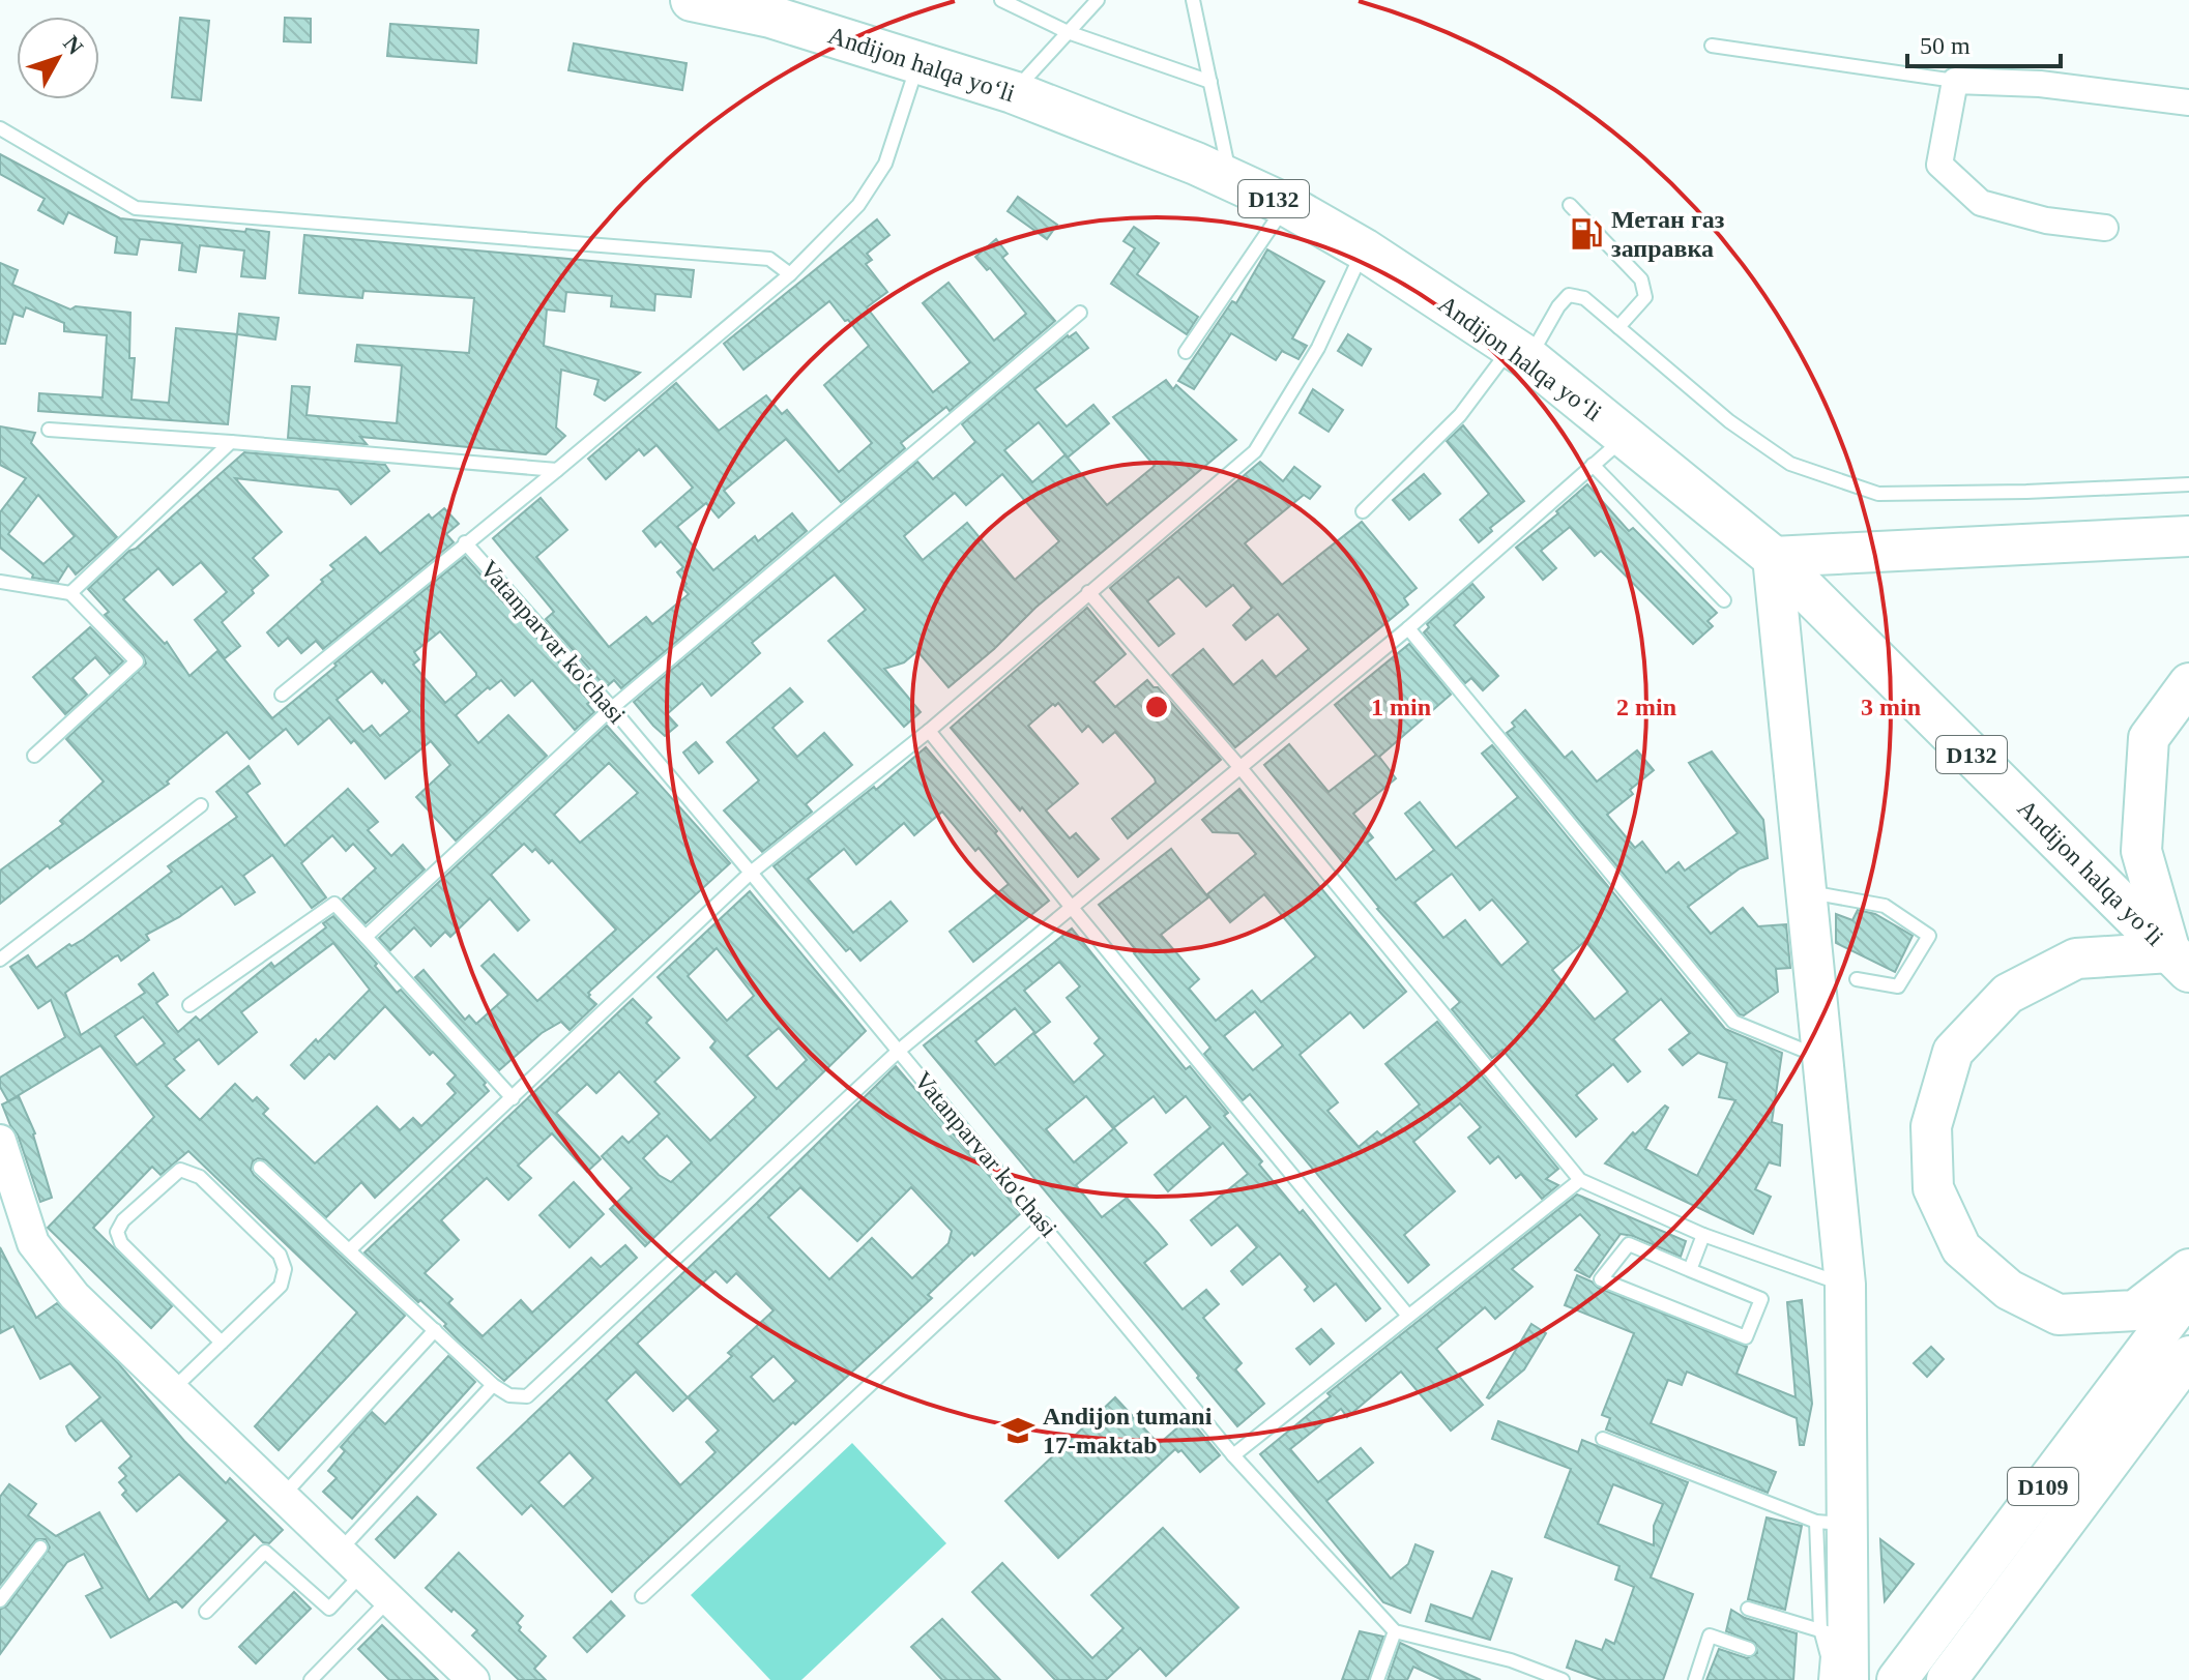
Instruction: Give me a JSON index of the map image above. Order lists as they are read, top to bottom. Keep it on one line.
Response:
{"streets":{"highway":["Andijon halqa yo‘li","D132"],"main road":["D109"],"lane":["Vatanparvar ko'chasi"]},"places":{"fuel station":["Метан газ заправка"],"school or university":["Andijon tumani 17-maktab"]},"scale_bar":"50 m","north":"top right","rings":["1 min","2 min","3 min"]}
